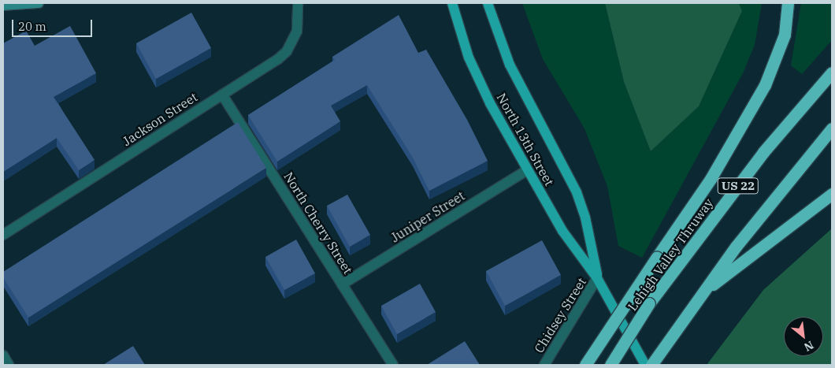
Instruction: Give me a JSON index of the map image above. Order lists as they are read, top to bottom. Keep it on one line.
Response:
{"streets":{"highway":["US 22","Lehigh Valley Thruway"],"main road":["North 13th Street"],"street":["Jackson Street","Juniper Street","North Cherry Street","Chidsey Street"]},"crossings":[["Jackson Street","North Cherry Street"],["North 13th Street","Juniper Street"],["North 13th Street","Chidsey Street"],["Juniper Street","North Cherry Street"]],"scale_bar":"20 m","north":"bottom right"}
